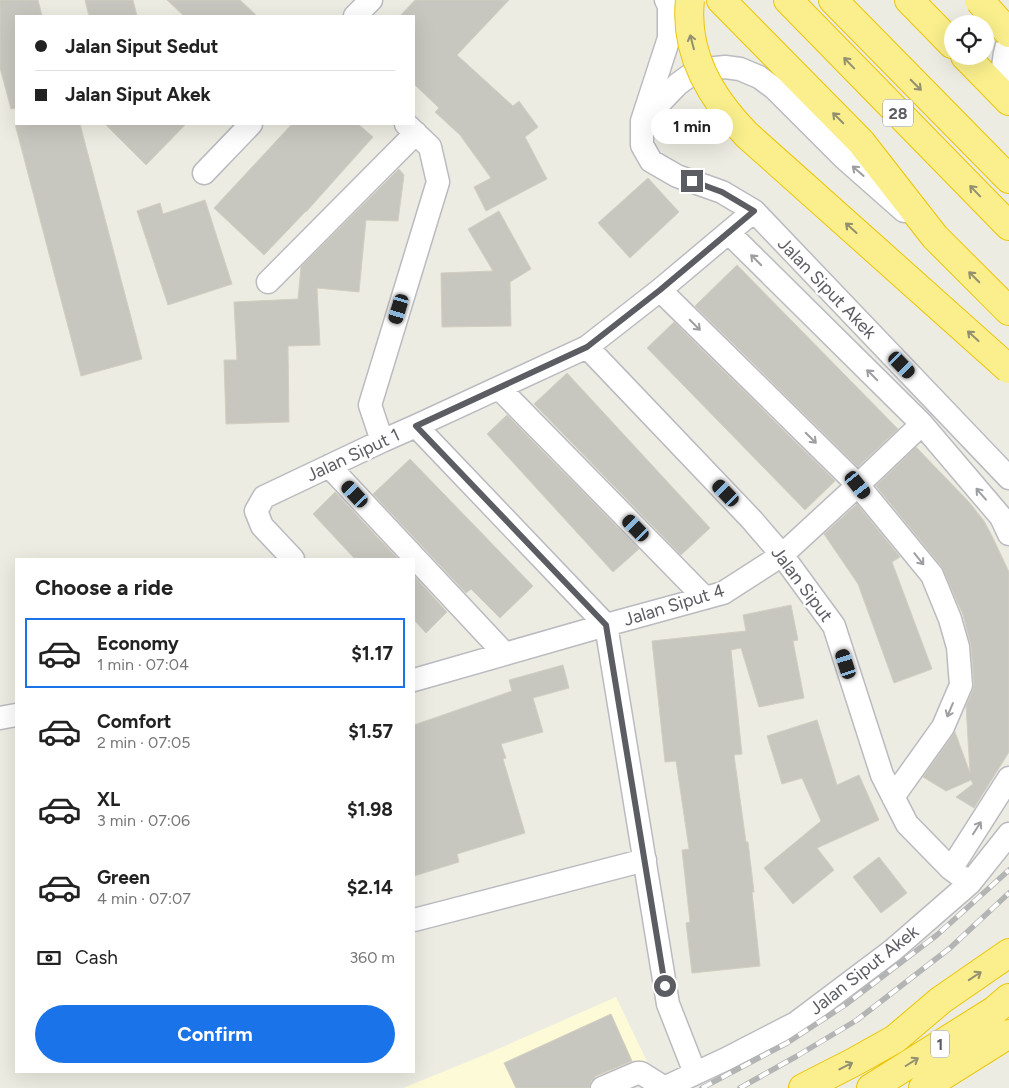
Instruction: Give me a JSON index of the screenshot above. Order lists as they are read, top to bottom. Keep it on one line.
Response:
{"streets":{"highway":["28","1"],"street":["Jalan Siput Akek","Jalan Siput 1","Jalan Siput","Jalan Siput 4"]},"crossings":[["Jalan Siput Akek","Jalan Siput 1"],["Jalan Siput Akek","Jalan Siput"],["Jalan Siput 1","Jalan Siput"],["Jalan Siput","Jalan Siput 4"]],"page":{"banner":["Jalan Siput Sedut","Jalan Siput Akek"],"bubble":"1 min","heading":"Choose a ride","list":[{"name":"Economy","note":"1 min · 07:04","value":"$1.17"},{"name":"Comfort","note":"2 min · 07:05","value":"$1.57"},{"name":"XL","note":"3 min · 07:06","value":"$1.98"},{"name":"Green","note":"4 min · 07:07","value":"$2.14"}],"pay":["Cash","360 m"],"buttons":"Confirm"}}
